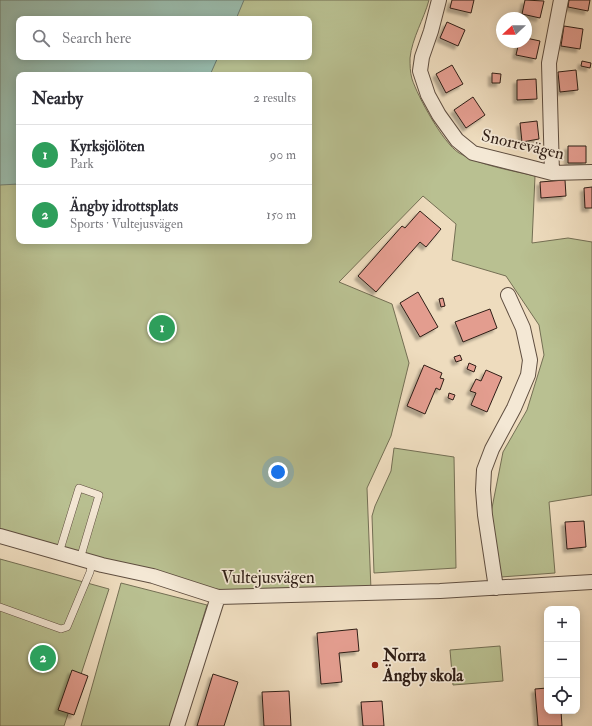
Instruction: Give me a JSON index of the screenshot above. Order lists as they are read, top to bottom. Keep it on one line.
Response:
{"streets":{"street":["Snorrevägen","Vultejusvägen"]},"places":["Norra Ängby skola"],"north":"left","page":{"search":"Search here","heading":["Nearby","2 results"],"list":[{"mark":"1","name":"Kyrksjölöten","note":"Park","value":"90 m"},{"mark":"2","name":"Ängby idrottsplats","note":"Sports · Vultejusvägen","value":"150 m"}],"pins":["1","2"],"map_buttons":["+","−"]}}
